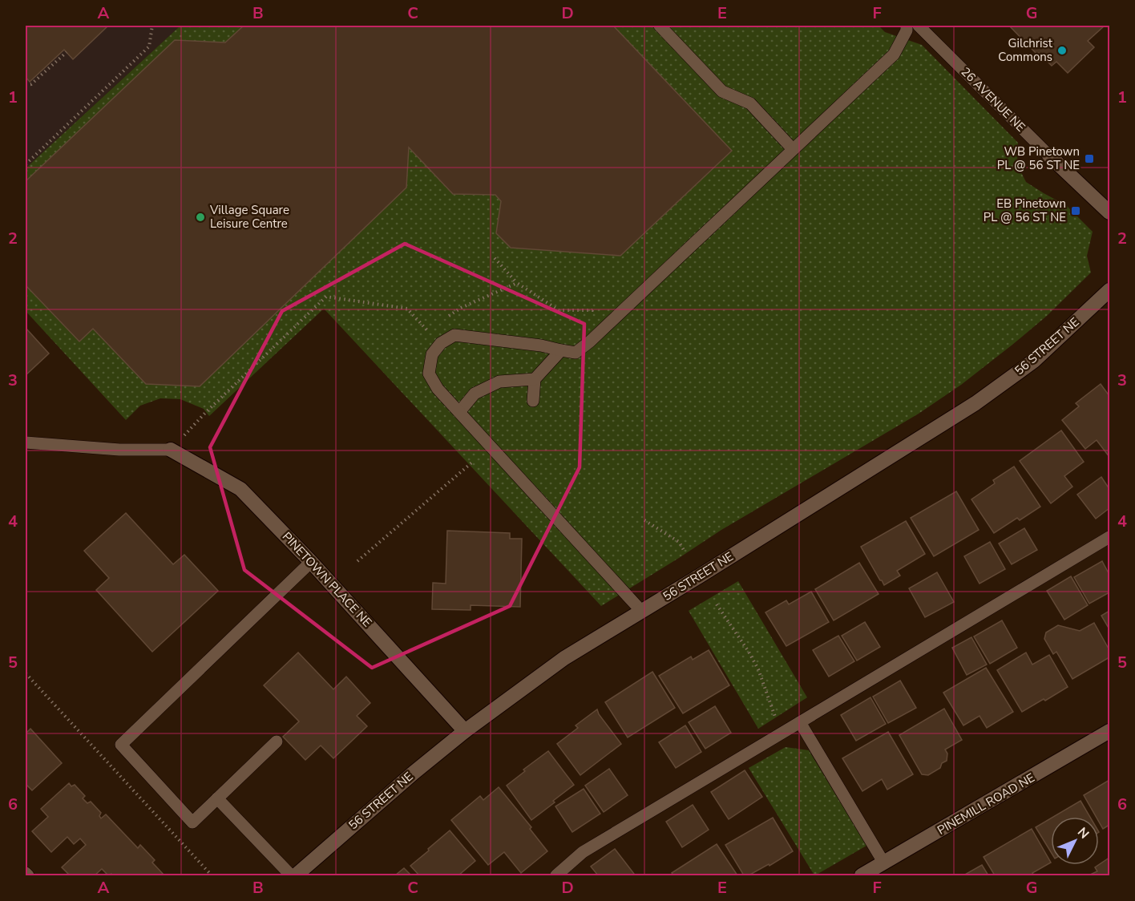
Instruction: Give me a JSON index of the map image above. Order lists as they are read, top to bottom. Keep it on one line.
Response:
{"streets":{"street":["26 AVENUE NE","56 STREET NE","PINETOWN PLACE NE","PINEMILL ROAD NE"]},"crossings":[["56 STREET NE","PINETOWN PLACE NE"]],"places":{"other":["Gilchrist Commons","Village Square Leisure Centre"],"transit":["WB Pinetown PL @ 56 ST NE","EB Pinetown PL @ 56 ST NE"]},"north":"top right","grid":{"columns":["A","B","C","D","E","F","G"],"rows":["1","2","3","4","5","6"]}}
